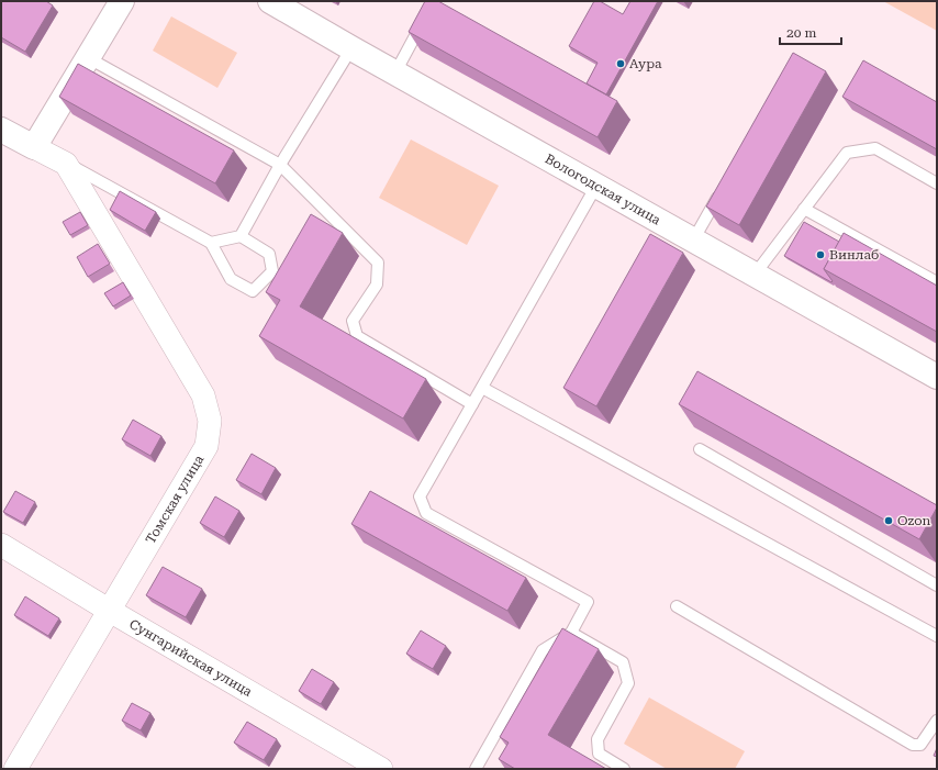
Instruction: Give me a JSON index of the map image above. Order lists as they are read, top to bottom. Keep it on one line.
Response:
{"streets":{"street":["Вологодская улица","Томская улица","Сунгарийская улица"]},"crossings":[["Томская улица","Сунгарийская улица"]],"places":["Аура","Винлаб","Ozon"],"scale_bar":"20 m"}
